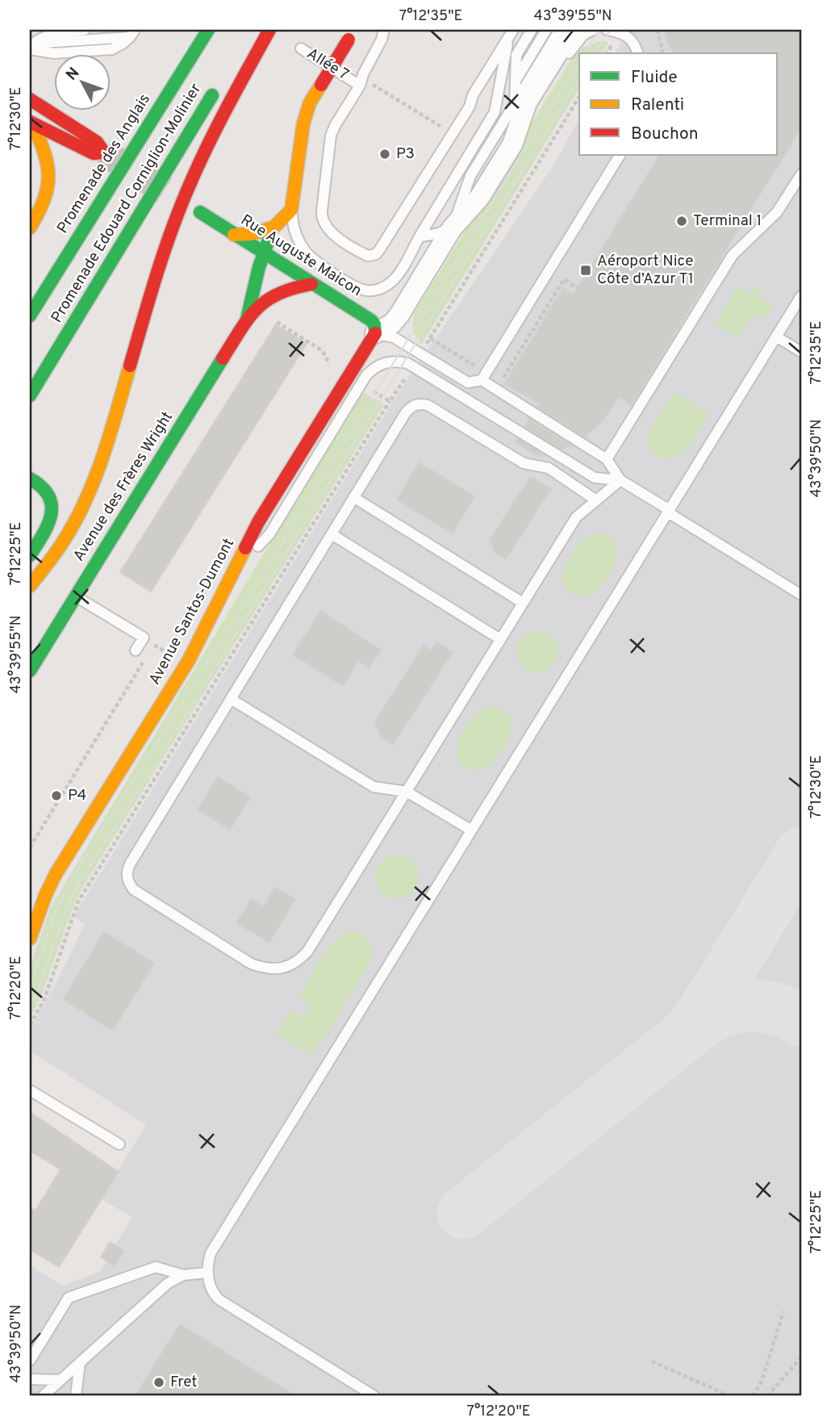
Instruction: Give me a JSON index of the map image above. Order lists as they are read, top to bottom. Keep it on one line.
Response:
{"streets":{"main road":["Promenade des Anglais","Promenade Edouard Corniglion-Molinier","Rue Auguste Maicon","Avenue des Frères Wright","Avenue Santos-Dumont"],"lane":["Allée 7"]},"crossings":[["Rue Auguste Maicon","Avenue des Frères Wright"],["Rue Auguste Maicon","Avenue Santos-Dumont"]],"places":{"other":["P3","Terminal 1","P4","Fret"],"transit":["Aéroport Nice Côte d’Azur T1"]},"legend":["Fluide","Ralenti","Bouchon"],"north":"top left","coordinates":["7°12'35\"E","43°39'55\"N","7°12'30\"E","43°39'50\"N","7°12'25\"E","7°12'20\"E"]}
